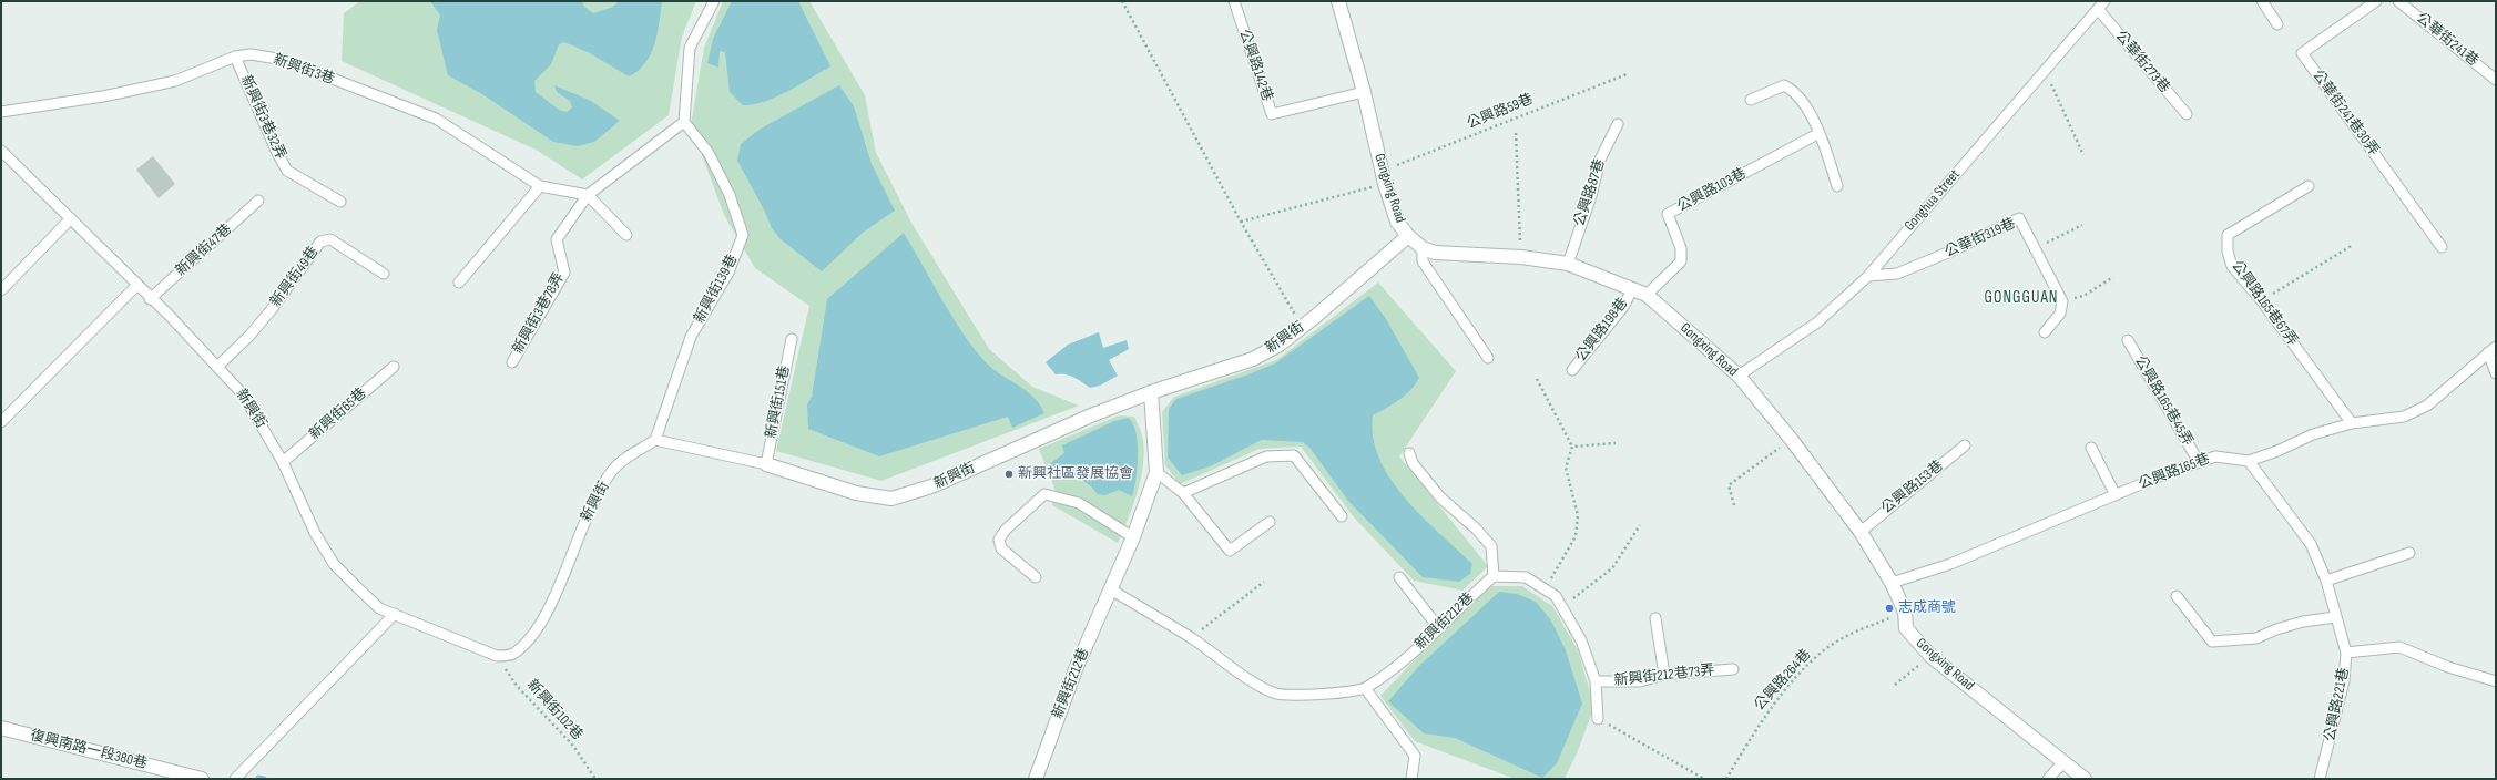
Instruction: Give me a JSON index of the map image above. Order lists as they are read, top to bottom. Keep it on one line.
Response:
{"streets":{"street":["Gongxing Road","新興街","新興街212巷","復興南路一段380巷"],"lane":["公華街241巷","公華街273巷","公興路142巷","新興街3巷","公華街241巷30弄","新興街3巷32弄","公興路103巷","公興路87巷","Gonghua Street","公華街319巷","新興街47巷","新興街49巷","新興街139巷","公興路165巷67弄","新興街3巷78弄","公興路198巷","公興路165巷45弄","新興街151巷","新興街65巷","公興路165巷","公興路153巷","新興街212巷73弄","公興路221巷"],"path":["公興路59巷","公興路264巷","新興街102巷"]},"crossings":[["公華街273巷","Gonghua Street"],["公興路142巷","Gongxing Road"],["新興街3巷","新興街3巷32弄"],["新興街3巷","新興街3巷78弄"],["公興路59巷","Gongxing Road"],["Gongxing Road","公興路103巷"],["Gongxing Road","公興路87巷"],["Gongxing Road","Gonghua Street"],["Gongxing Road","公興路198巷"],["Gongxing Road","新興街"],["Gongxing Road","公興路165巷"],["Gongxing Road","公興路153巷"],["Gongxing Road","公興路264巷"],["Gonghua Street","公華街319巷"],["新興街47巷","新興街"],["新興街49巷","新興街"],["新興街139巷","新興街"],["公興路165巷67弄","公興路165巷"],["新興街","新興街151巷"],["新興街","新興街65巷"],["新興街","新興街212巷"],["新興街","新興街102巷"],["公興路165巷45弄","公興路165巷"]],"districts":["GONGGUAN"],"places":["新興社區發展協會","志成商號"]}
